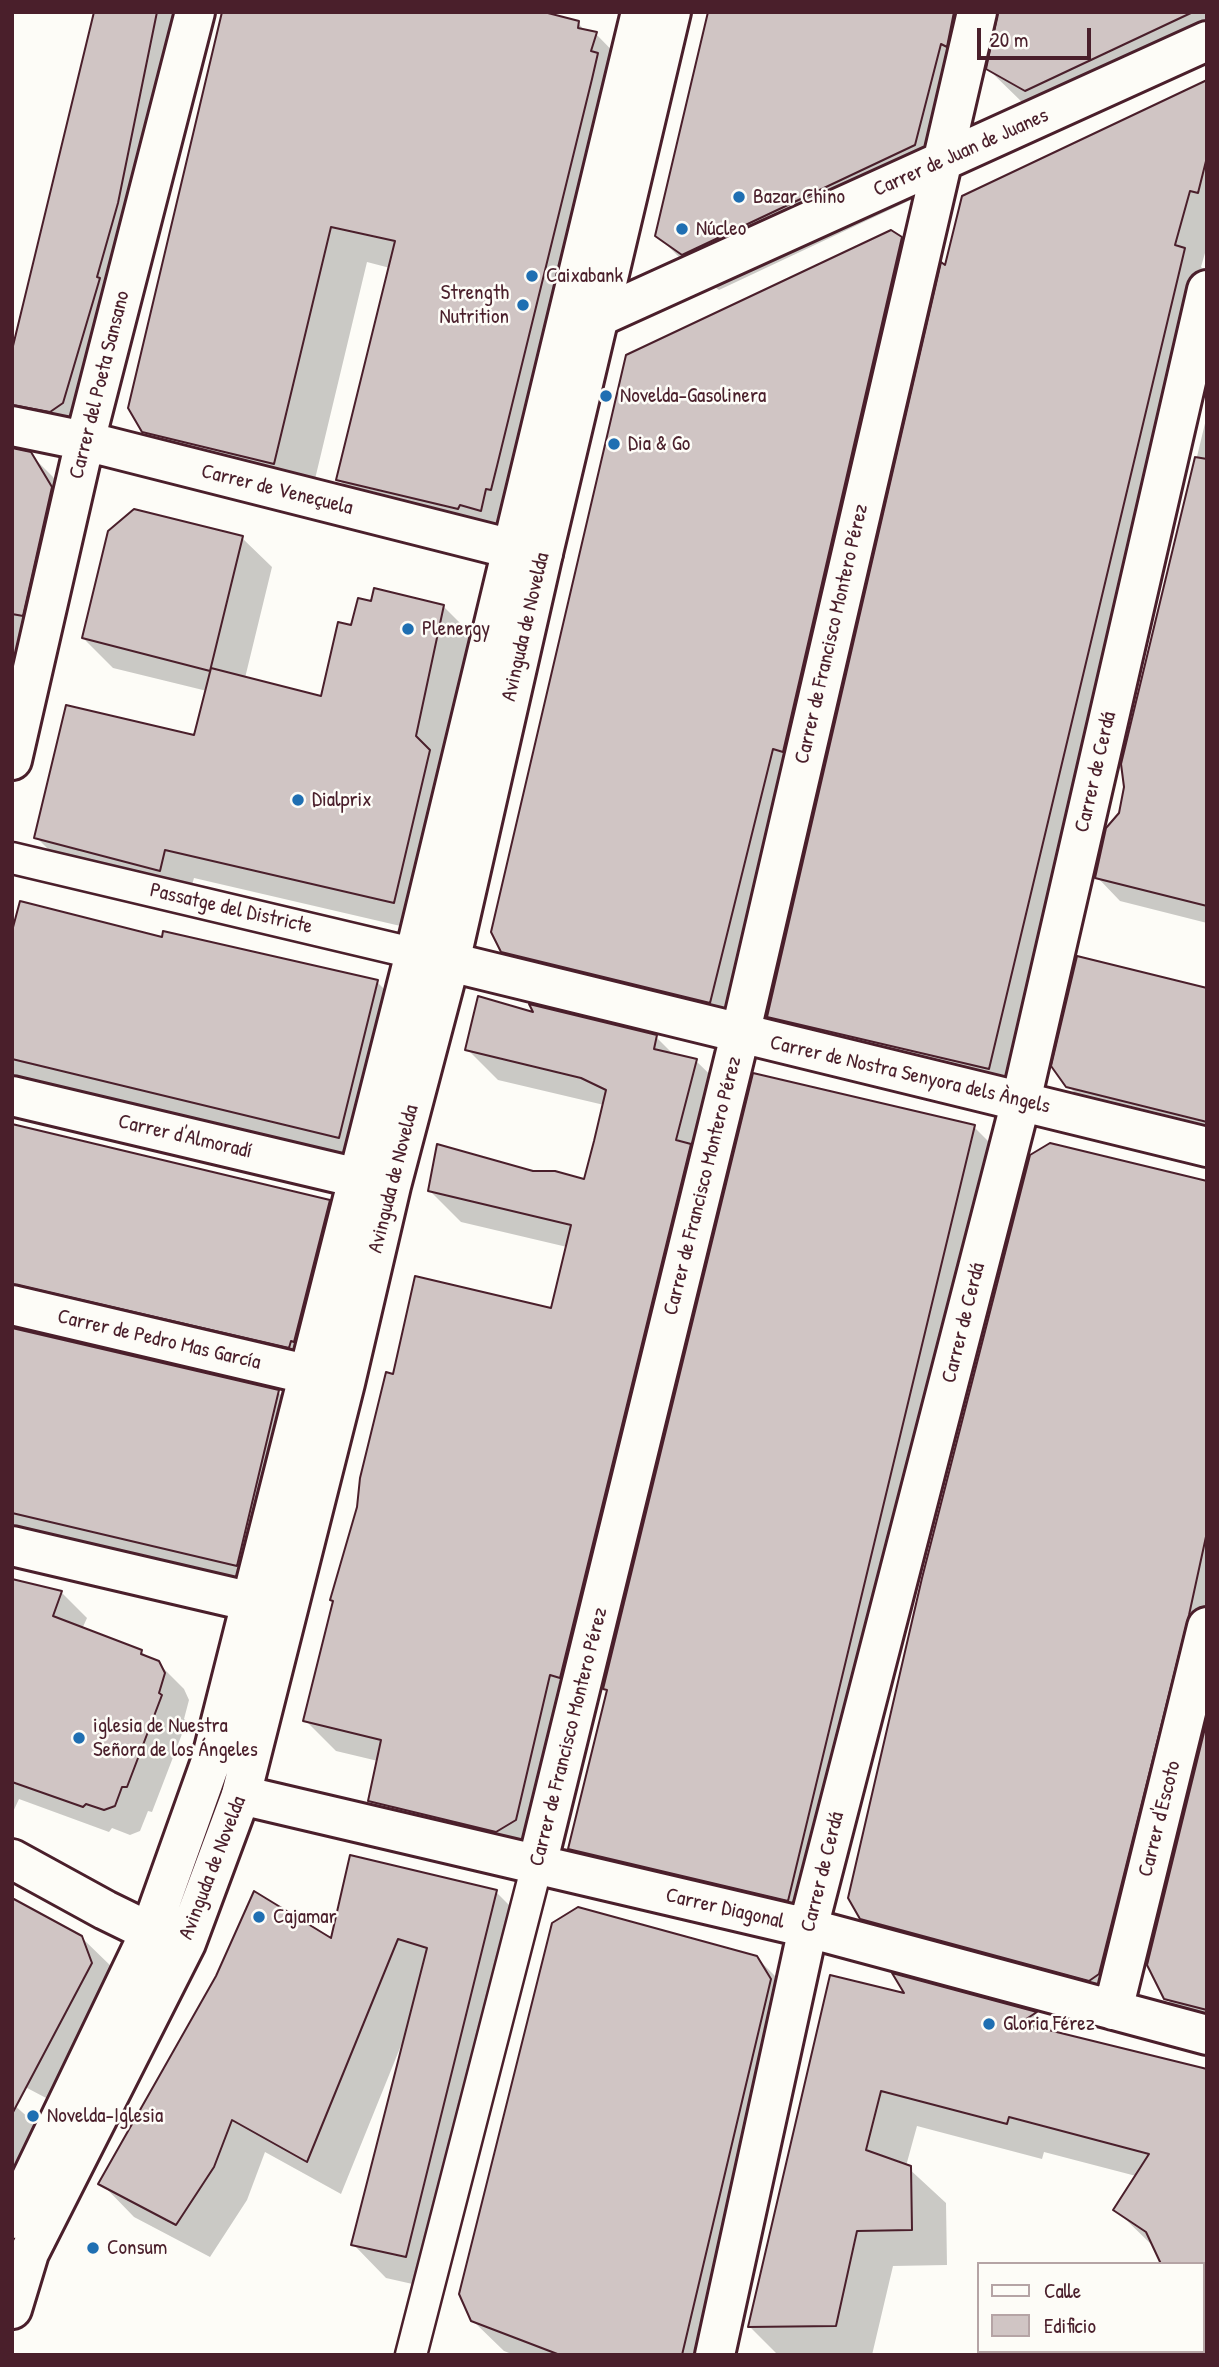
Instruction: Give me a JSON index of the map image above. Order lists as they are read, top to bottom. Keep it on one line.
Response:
{"streets":{"street":["Carrer de Juan de Juanes","Carrer del Poeta Sansano","Carrer de Veneçuela","Avinguda de Novelda","Carrer de Francisco Montero Pérez","Carrer de Cerdá","Passatge del Districte","Carrer de Nostra Senyora dels Àngels","Carrer d'Almoradí","Carrer de Pedro Mas García","Carrer d'Escoto","Carrer Diagonal"]},"crossings":[["Carrer de Juan de Juanes","Avinguda de Novelda"],["Carrer de Juan de Juanes","Carrer de Francisco Montero Pérez"],["Carrer del Poeta Sansano","Carrer de Veneçuela"],["Carrer de Veneçuela","Avinguda de Novelda"],["Avinguda de Novelda","Passatge del Districte"],["Avinguda de Novelda","Carrer de Nostra Senyora dels Àngels"],["Avinguda de Novelda","Carrer d'Almoradí"],["Avinguda de Novelda","Carrer de Pedro Mas García"],["Avinguda de Novelda","Carrer Diagonal"],["Carrer de Francisco Montero Pérez","Carrer de Nostra Senyora dels Àngels"],["Carrer de Francisco Montero Pérez","Carrer Diagonal"],["Carrer de Cerdá","Carrer de Nostra Senyora dels Àngels"],["Carrer de Cerdá","Carrer Diagonal"],["Passatge del Districte","Carrer de Nostra Senyora dels Àngels"],["Carrer d'Escoto","Carrer Diagonal"]],"places":["Bazar Chino","Núcleo","Caixabank","Strength Nutrition","Novelda-Gasolinera","Dia & Go","Plenergy","Dialprix","iglesia de Nuestra Señora de los Ángeles","Cajamar","Gloria Férez","Novelda-Iglesia","Consum"],"legend":["Calle","Edificio"],"scale_bar":"20 m"}
